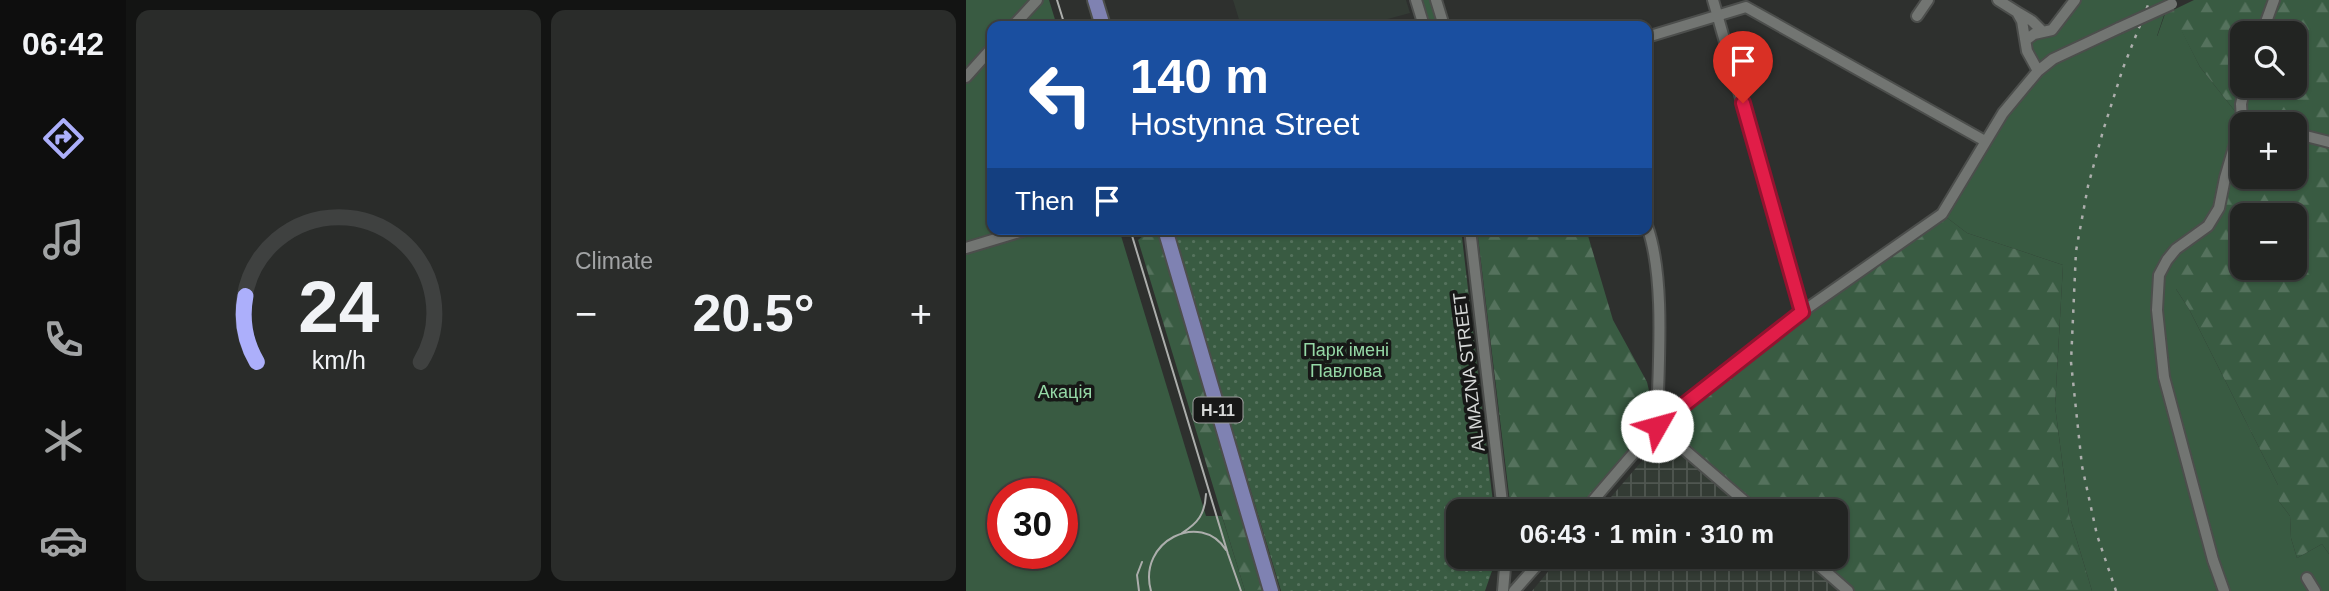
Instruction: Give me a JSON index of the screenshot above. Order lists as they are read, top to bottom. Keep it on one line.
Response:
{"streets":{"main road":["Н-11"],"street":["ALMAZNA STREET"]},"parks":["Парк імені Павлова","Акація"],"page":{"tabs":"06:42","tile":"Climate","map_buttons":["+","−"],"turn":["140 m","Hostynna Street"],"then":"Then","heat":["−","20.5°","+"],"limit":"30","trip":"06:43 · 1 min · 310 m","gauge":["24","km/h"]}}
